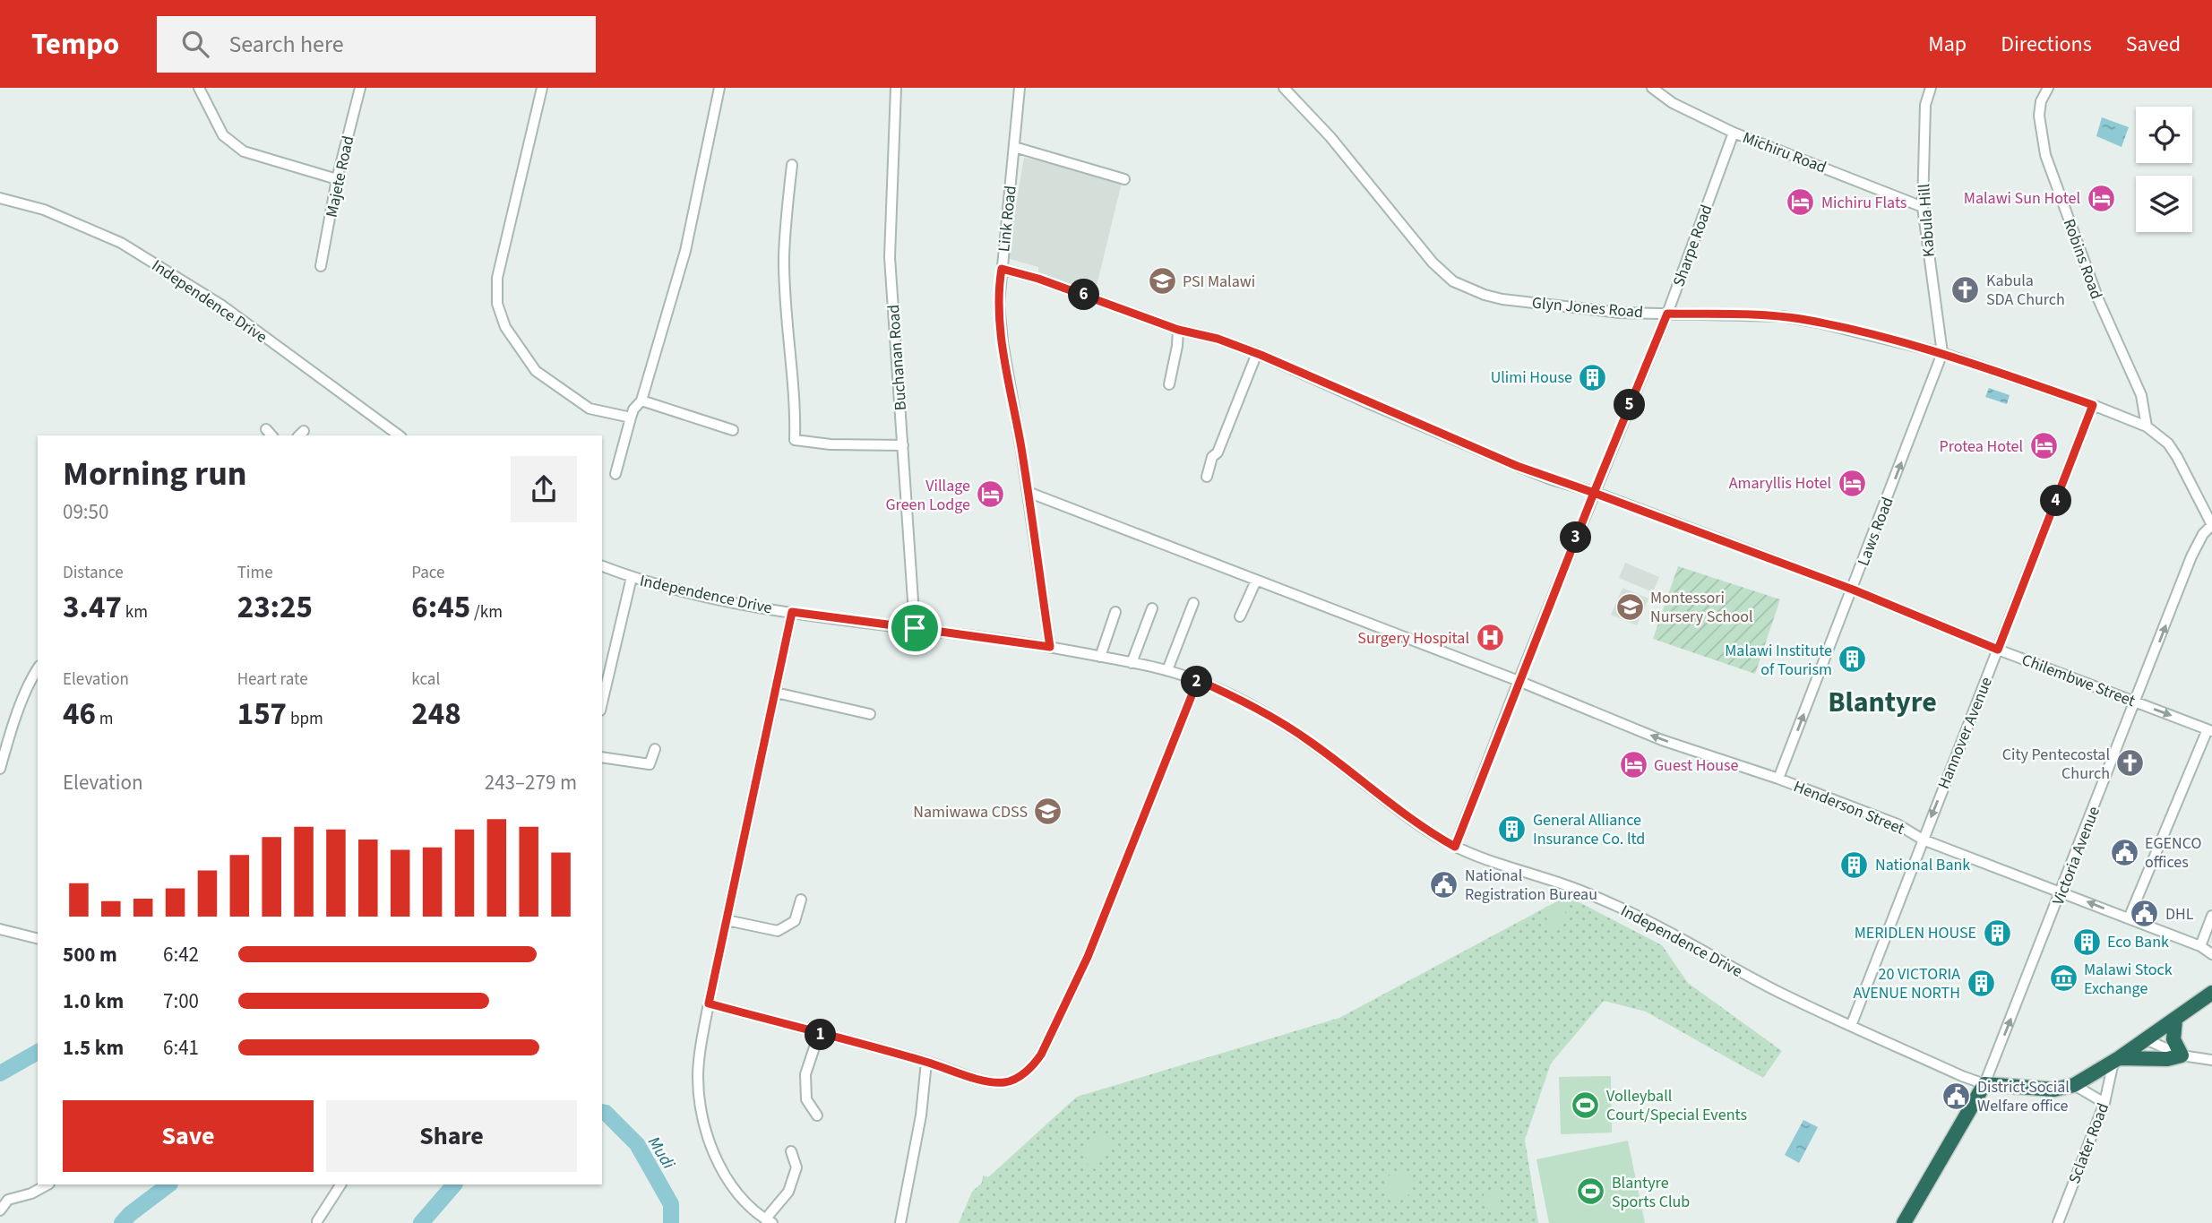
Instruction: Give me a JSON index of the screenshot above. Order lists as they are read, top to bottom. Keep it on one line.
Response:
{"streets":{"street":["Michiru Road","Majete Road","Link Road","Kabula Hill","Sharpe Road","Robins Road","Independence Drive","Glyn Jones Road","Buchanan Road","Laws Road","Chilembwe Street","Hannover Avenue","Henderson Street","Victoria Avenue","Sclater Road"]},"crossings":[["Michiru Road","Kabula Hill"],["Michiru Road","Sharpe Road"],["Link Road","Independence Drive"],["Link Road","Chilembwe Street"],["Link Road","Henderson Street"],["Kabula Hill","Glyn Jones Road"],["Kabula Hill","Laws Road"],["Sharpe Road","Independence Drive"],["Sharpe Road","Glyn Jones Road"],["Sharpe Road","Chilembwe Street"],["Sharpe Road","Henderson Street"],["Robins Road","Glyn Jones Road"],["Independence Drive","Buchanan Road"],["Independence Drive","Hannover Avenue"],["Independence Drive","Victoria Avenue"],["Glyn Jones Road","Laws Road"],["Glyn Jones Road","Hannover Avenue"],["Glyn Jones Road","Victoria Avenue"],["Laws Road","Chilembwe Street"],["Laws Road","Henderson Street"],["Chilembwe Street","Hannover Avenue"],["Chilembwe Street","Victoria Avenue"],["Hannover Avenue","Henderson Street"],["Henderson Street","Victoria Avenue"]],"one_way":["Laws Road","Victoria Avenue"],"districts":["Blantyre"],"water":["Mudi"],"places":{"hotel":["Malawi Sun Hotel","Michiru Flats","Protea Hotel","Amaryllis Hotel","Village Green Lodge","Guest House"],"school or university":["PSI Malawi","Montessori Nursery School","Namiwawa CDSS"],"church":["Kabula SDA Church","City Pentecostal Church"],"building":["Ulimi House","Malawi Institute of Tourism","General Alliance Insurance Co. ltd","National Bank","MERIDLEN HOUSE","Eco Bank","20 VICTORIA AVENUE NORTH"],"hospital":["Surgery Hospital"],"public building":["EGENCO offices","National Registration Bureau","DHL","District Social Welfare office"],"museum":["Malawi Stock Exchange"],"sports":["Volleyball Court/Special Events","Blantyre Sports Club"]},"page":{"header":"Tempo","search":"Search here","nav":["Map","Directions","Saved"],"pins":["6","5","4","3","2","1"],"heading":["Morning run","09:50"],"stats":[["Distance","3.47 km"],["Time","23:25"],["Pace","6:45 /km"],["Elevation","46 m"],["Heart rate","157 bpm"],["kcal","248"]],"chart":["Elevation","243–279 m"],"list":[{"name":"500 m","note":"6:42"},{"name":"1.0 km","note":"7:00"},{"name":"1.5 km","note":"6:41"}],"buttons":["Save","Share"]}}
